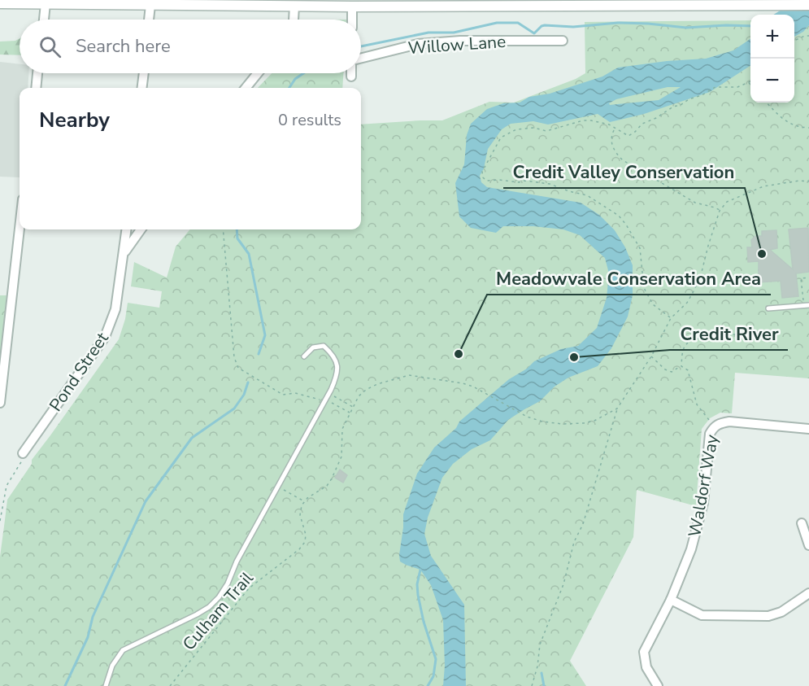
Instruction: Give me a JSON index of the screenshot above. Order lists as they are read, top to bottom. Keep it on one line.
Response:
{"streets":{"street":["Willow Lane","Pond Street","Waldorf Way"],"path":["Culham Trail"]},"places":["Credit Valley Conservation","Meadowvale Conservation Area","Credit River"],"page":{"map_buttons":["+","−"],"search":"Search here","heading":["Nearby","0 results"]}}
